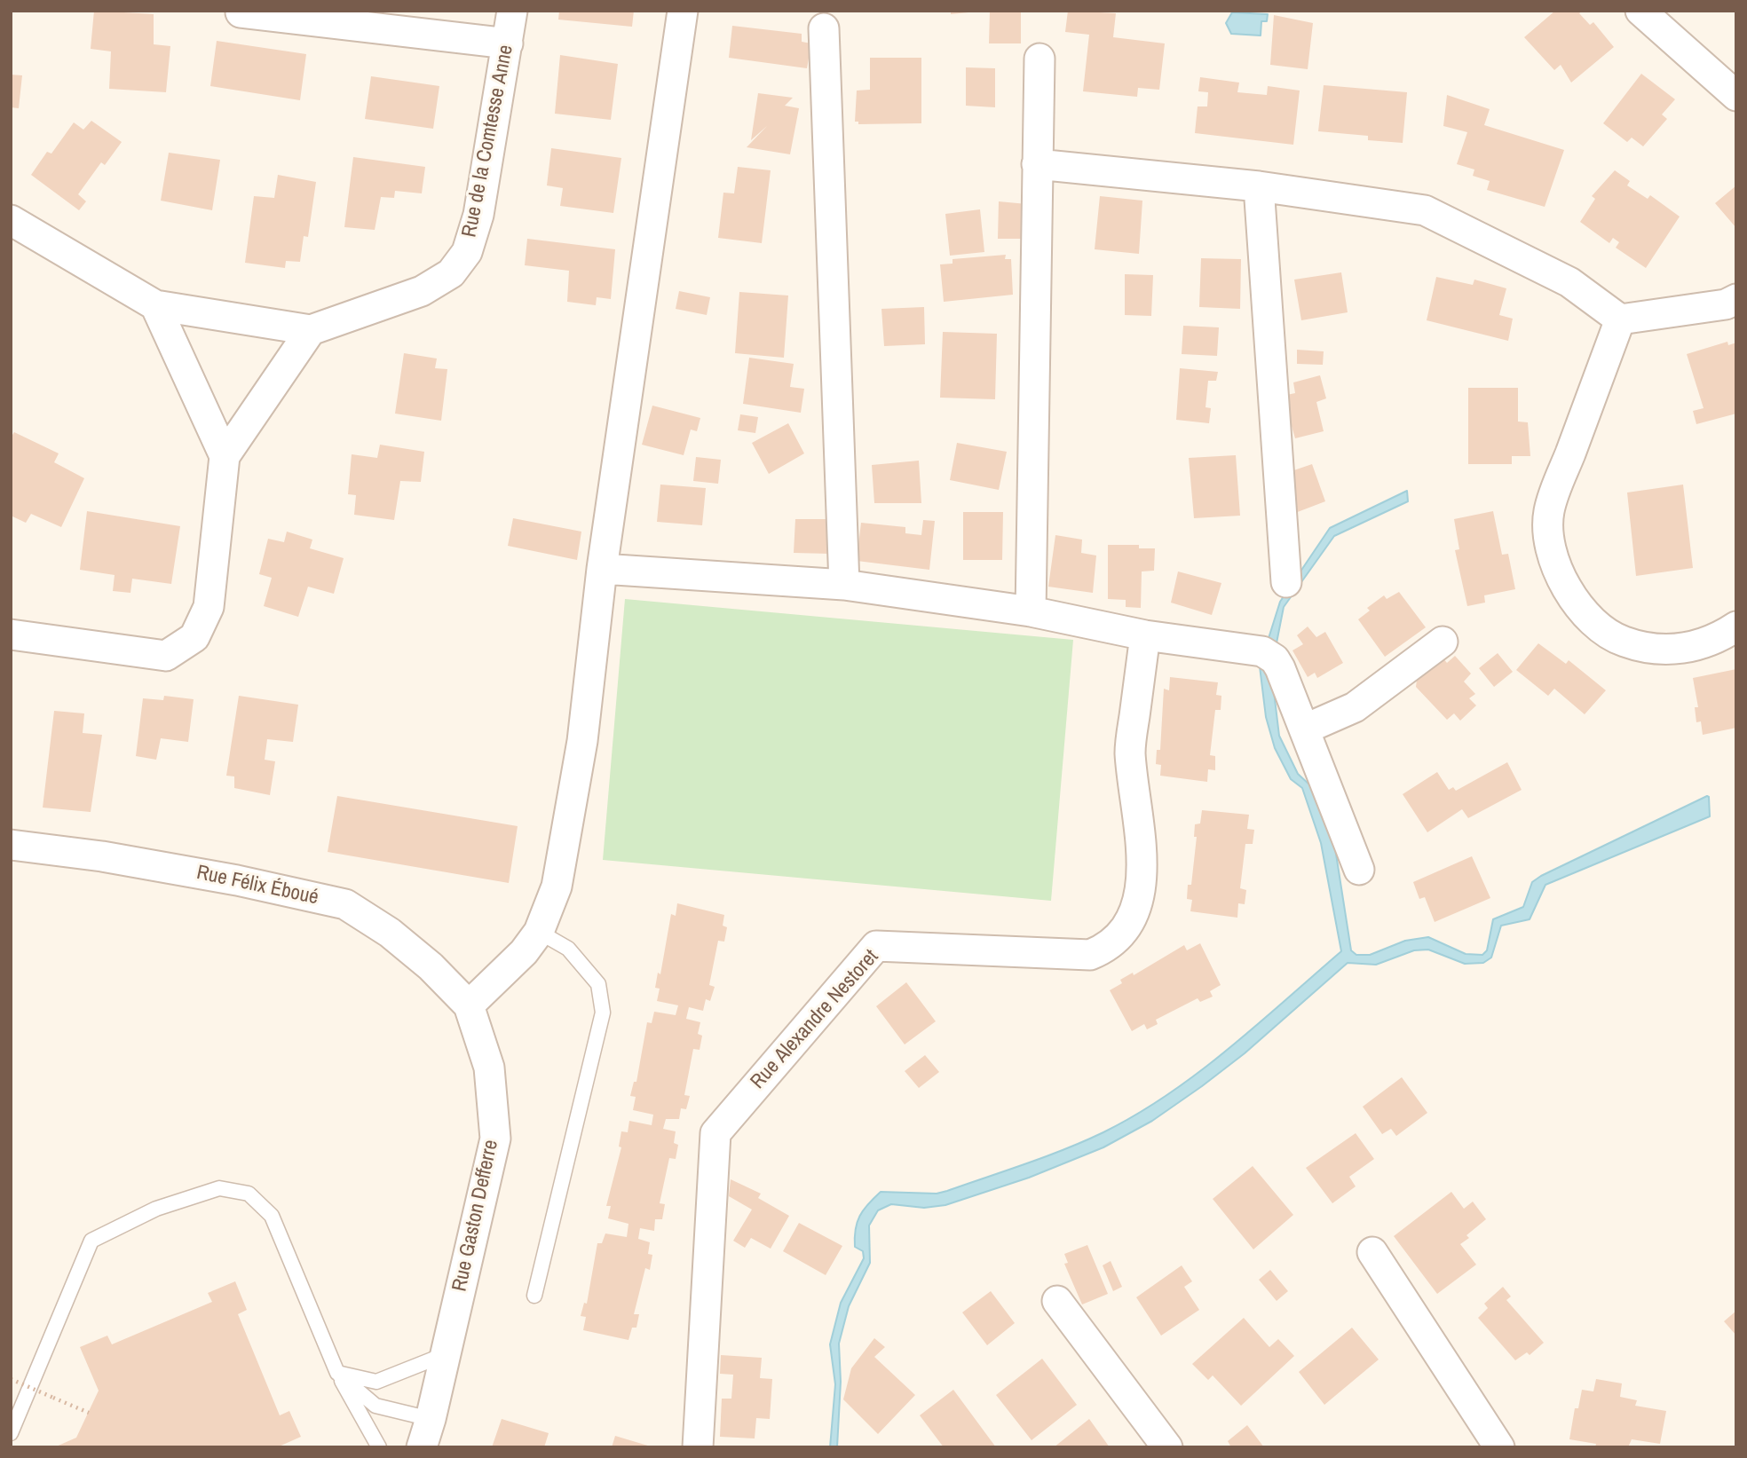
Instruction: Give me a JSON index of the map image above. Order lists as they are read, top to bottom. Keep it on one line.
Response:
{"streets":{"street":["Rue de la Comtesse Anne","Rue Félix Éboué","Rue Alexandre Nestoret","Rue Gaston Defferre"]},"crossings":[["Rue Félix Éboué","Rue Gaston Defferre"]]}
